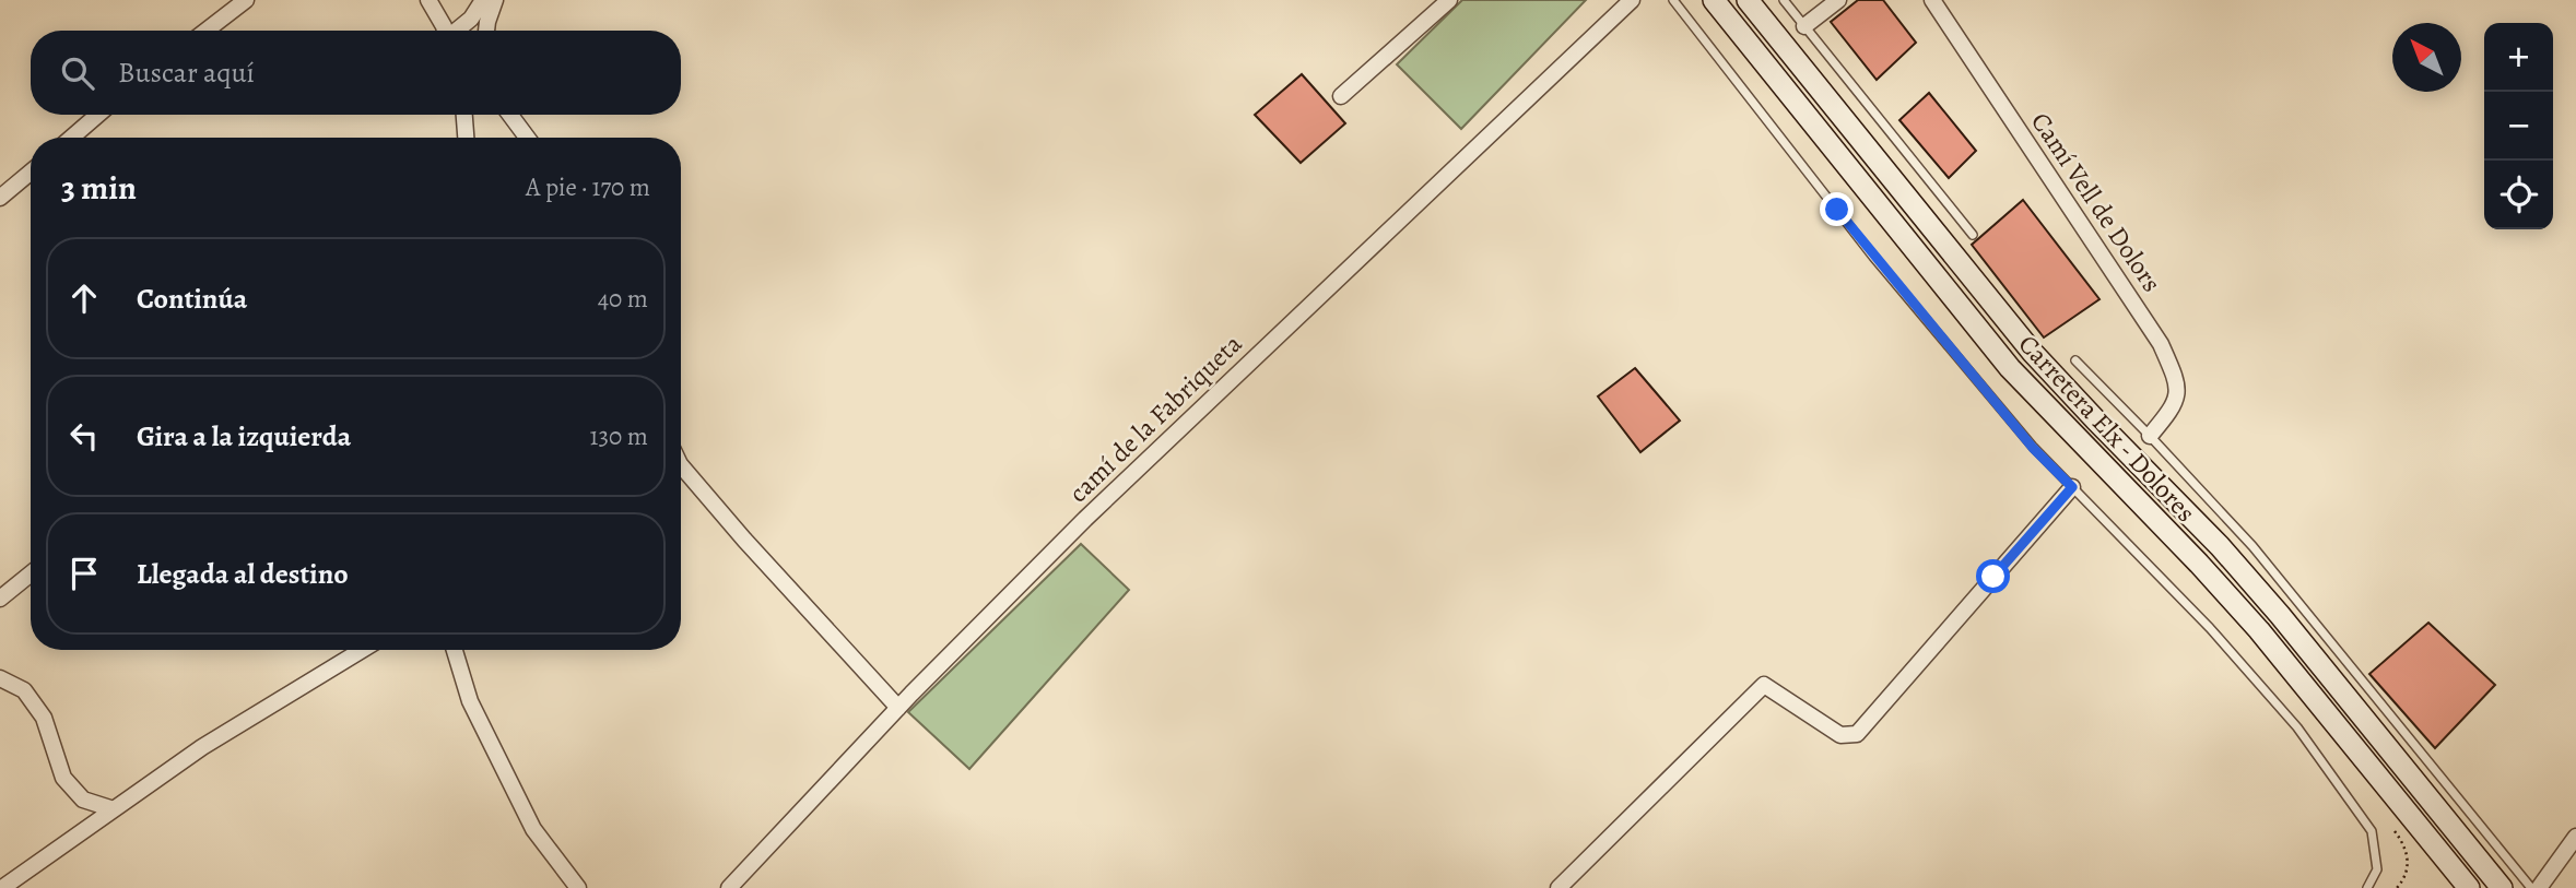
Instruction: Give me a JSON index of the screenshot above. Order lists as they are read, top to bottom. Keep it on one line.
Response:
{"streets":{"main road":["Carretera Elx - Dolores"],"street":["Camí Vell de Dolors","camí de la Fabriqueta"]},"north":"top left","page":{"map_buttons":["+","−"],"search":"Buscar aquí","heading":["3 min","A pie · 170 m"],"list":[["Continúa","40 m"],["Gira a la izquierda","130 m"],"Llegada al destino"]}}
